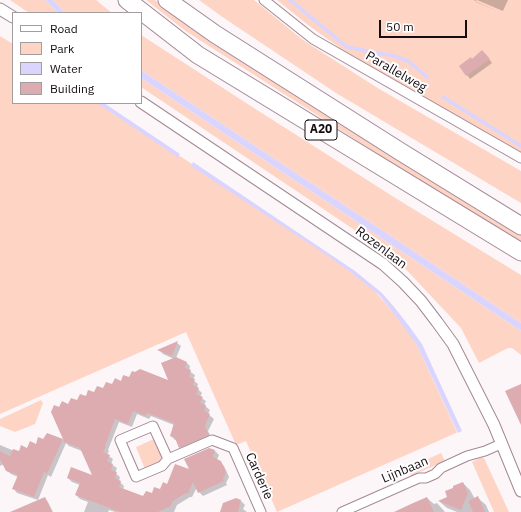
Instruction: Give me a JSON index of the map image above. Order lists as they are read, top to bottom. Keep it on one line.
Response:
{"streets":{"highway":["A20"],"street":["Parallelweg","Rozenlaan","Lijnbaan","Carderie"]},"crossings":[["Rozenlaan","Lijnbaan"]],"legend":["Road","Park","Water","Building"],"scale_bar":"50 m"}
